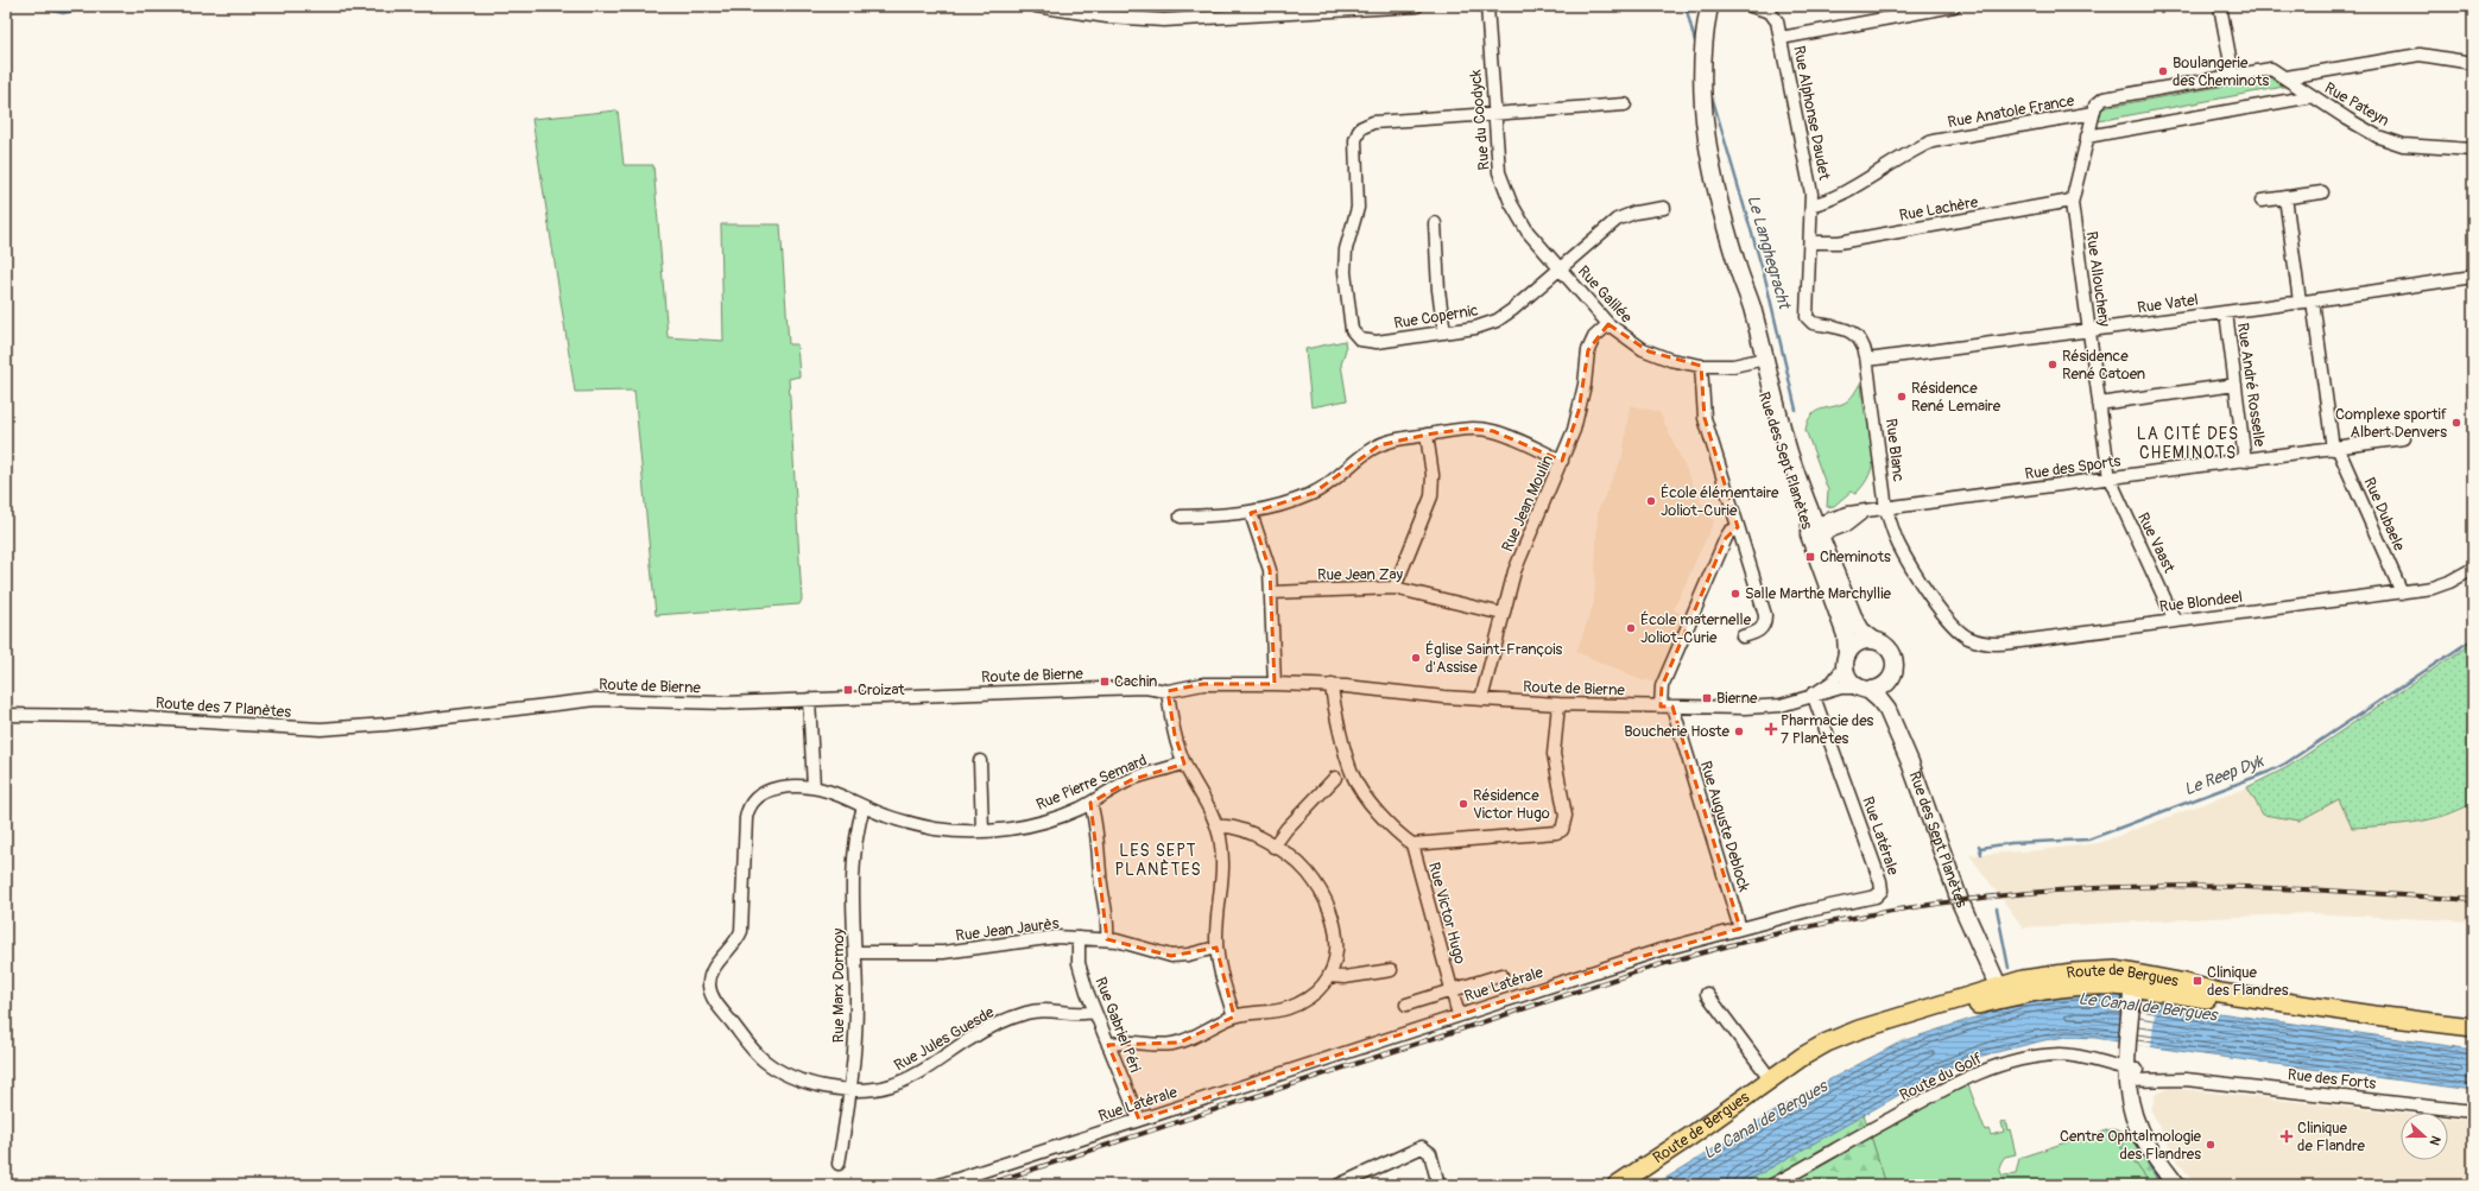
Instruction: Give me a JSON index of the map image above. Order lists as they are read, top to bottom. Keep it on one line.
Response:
{"streets":{"main road":["Route de Bergues"],"street":["Rue Pateyn","Rue Anatole France","Rue Alphonse Daudet","Rue du Coodyck","Rue Lachère","Rue Allouchery","Rue Galilée","Rue Vatel","Rue Copernic","Rue André Rosselle","Rue Blanc","Rue des Sept Planètes","Rue des Sports","Rue Jean Moulin","Rue Dubaele","Rue Vaast","Rue Jean Zay","Rue Blondeel","Route de Bierne","Route des 7 Planètes","Rue Pierre Semard","Rue Auguste Deblock","Rue Latérale","Rue Victor Hugo","Rue Jean Jaurès","Rue Marx Dormoy","Rue Gabriel Péri","Rue Jules Guesde","Route du Golf","Rue des Forts"]},"crossings":[["Rue Pateyn","Rue Anatole France"],["Rue Anatole France","Rue Alphonse Daudet"],["Rue Anatole France","Rue Allouchery"],["Rue Alphonse Daudet","Rue Lachère"],["Rue Alphonse Daudet","Rue Blanc"],["Rue du Coodyck","Rue Galilée"],["Rue du Coodyck","Rue Copernic"],["Rue Lachère","Rue Allouchery"],["Rue Lachère","Rue Blanc"],["Rue Allouchery","Rue Vatel"],["Rue Allouchery","Rue des Sports"],["Rue Allouchery","Rue Vaast"],["Rue Galilée","Rue Copernic"],["Rue Galilée","Rue des Sept Planètes"],["Rue Galilée","Rue Jean Moulin"],["Rue Vatel","Rue André Rosselle"],["Rue Vatel","Rue Blanc"],["Rue Vatel","Rue Dubaele"],["Rue André Rosselle","Rue des Sports"],["Rue Blanc","Rue des Sports"],["Rue Blanc","Rue Blondeel"],["Rue des Sept Planètes","Rue des Sports"],["Rue des Sept Planètes","Route de Bierne"],["Rue des Sept Planètes","Route de Bergues"],["Rue des Sports","Rue Dubaele"],["Rue des Sports","Rue Vaast"],["Rue Jean Moulin","Rue Jean Zay"],["Rue Jean Moulin","Route de Bierne"],["Rue Dubaele","Rue Blondeel"],["Rue Vaast","Rue Blondeel"],["Route de Bierne","Route des 7 Planètes"],["Route de Bierne","Rue Auguste Deblock"],["Route de Bierne","Rue Latérale"],["Route de Bierne","Rue Victor Hugo"],["Rue Pierre Semard","Rue Marx Dormoy"],["Rue Pierre Semard","Rue Jules Guesde"],["Rue Auguste Deblock","Rue Latérale"],["Rue Latérale","Rue Victor Hugo"],["Rue Latérale","Rue Gabriel Péri"],["Rue Jean Jaurès","Rue Marx Dormoy"],["Rue Jean Jaurès","Rue Gabriel Péri"],["Rue Marx Dormoy","Rue Jules Guesde"],["Rue Gabriel Péri","Rue Jules Guesde"],["Route du Golf","Rue des Forts"]],"districts":["LA CITÉ DES CHEMINOTS","LES SEPT PLANÈTES"],"water":["Le Langhegracht","Le Reep Dyk","Le Canal de Bergues"],"places":{"other":["Boulangerie des Cheminots","Résidence René Catoen","Résidence René Lemaire","Complexe sportif Albert Denvers","École élémentaire Joliot-Curie","Salle Marthe Marchyllie","École maternelle Joliot-Curie","Église Saint-François d'Assise","Boucherie Hoste","Résidence Victor Hugo","Centre Ophtalmologie des Flandres"],"transit":["Cheminots","Cachin","Croizat","Bierne","Clinique des Flandres"],"health":["Pharmacie des 7 Planètes","Clinique de Flandre"]},"north":"right"}
